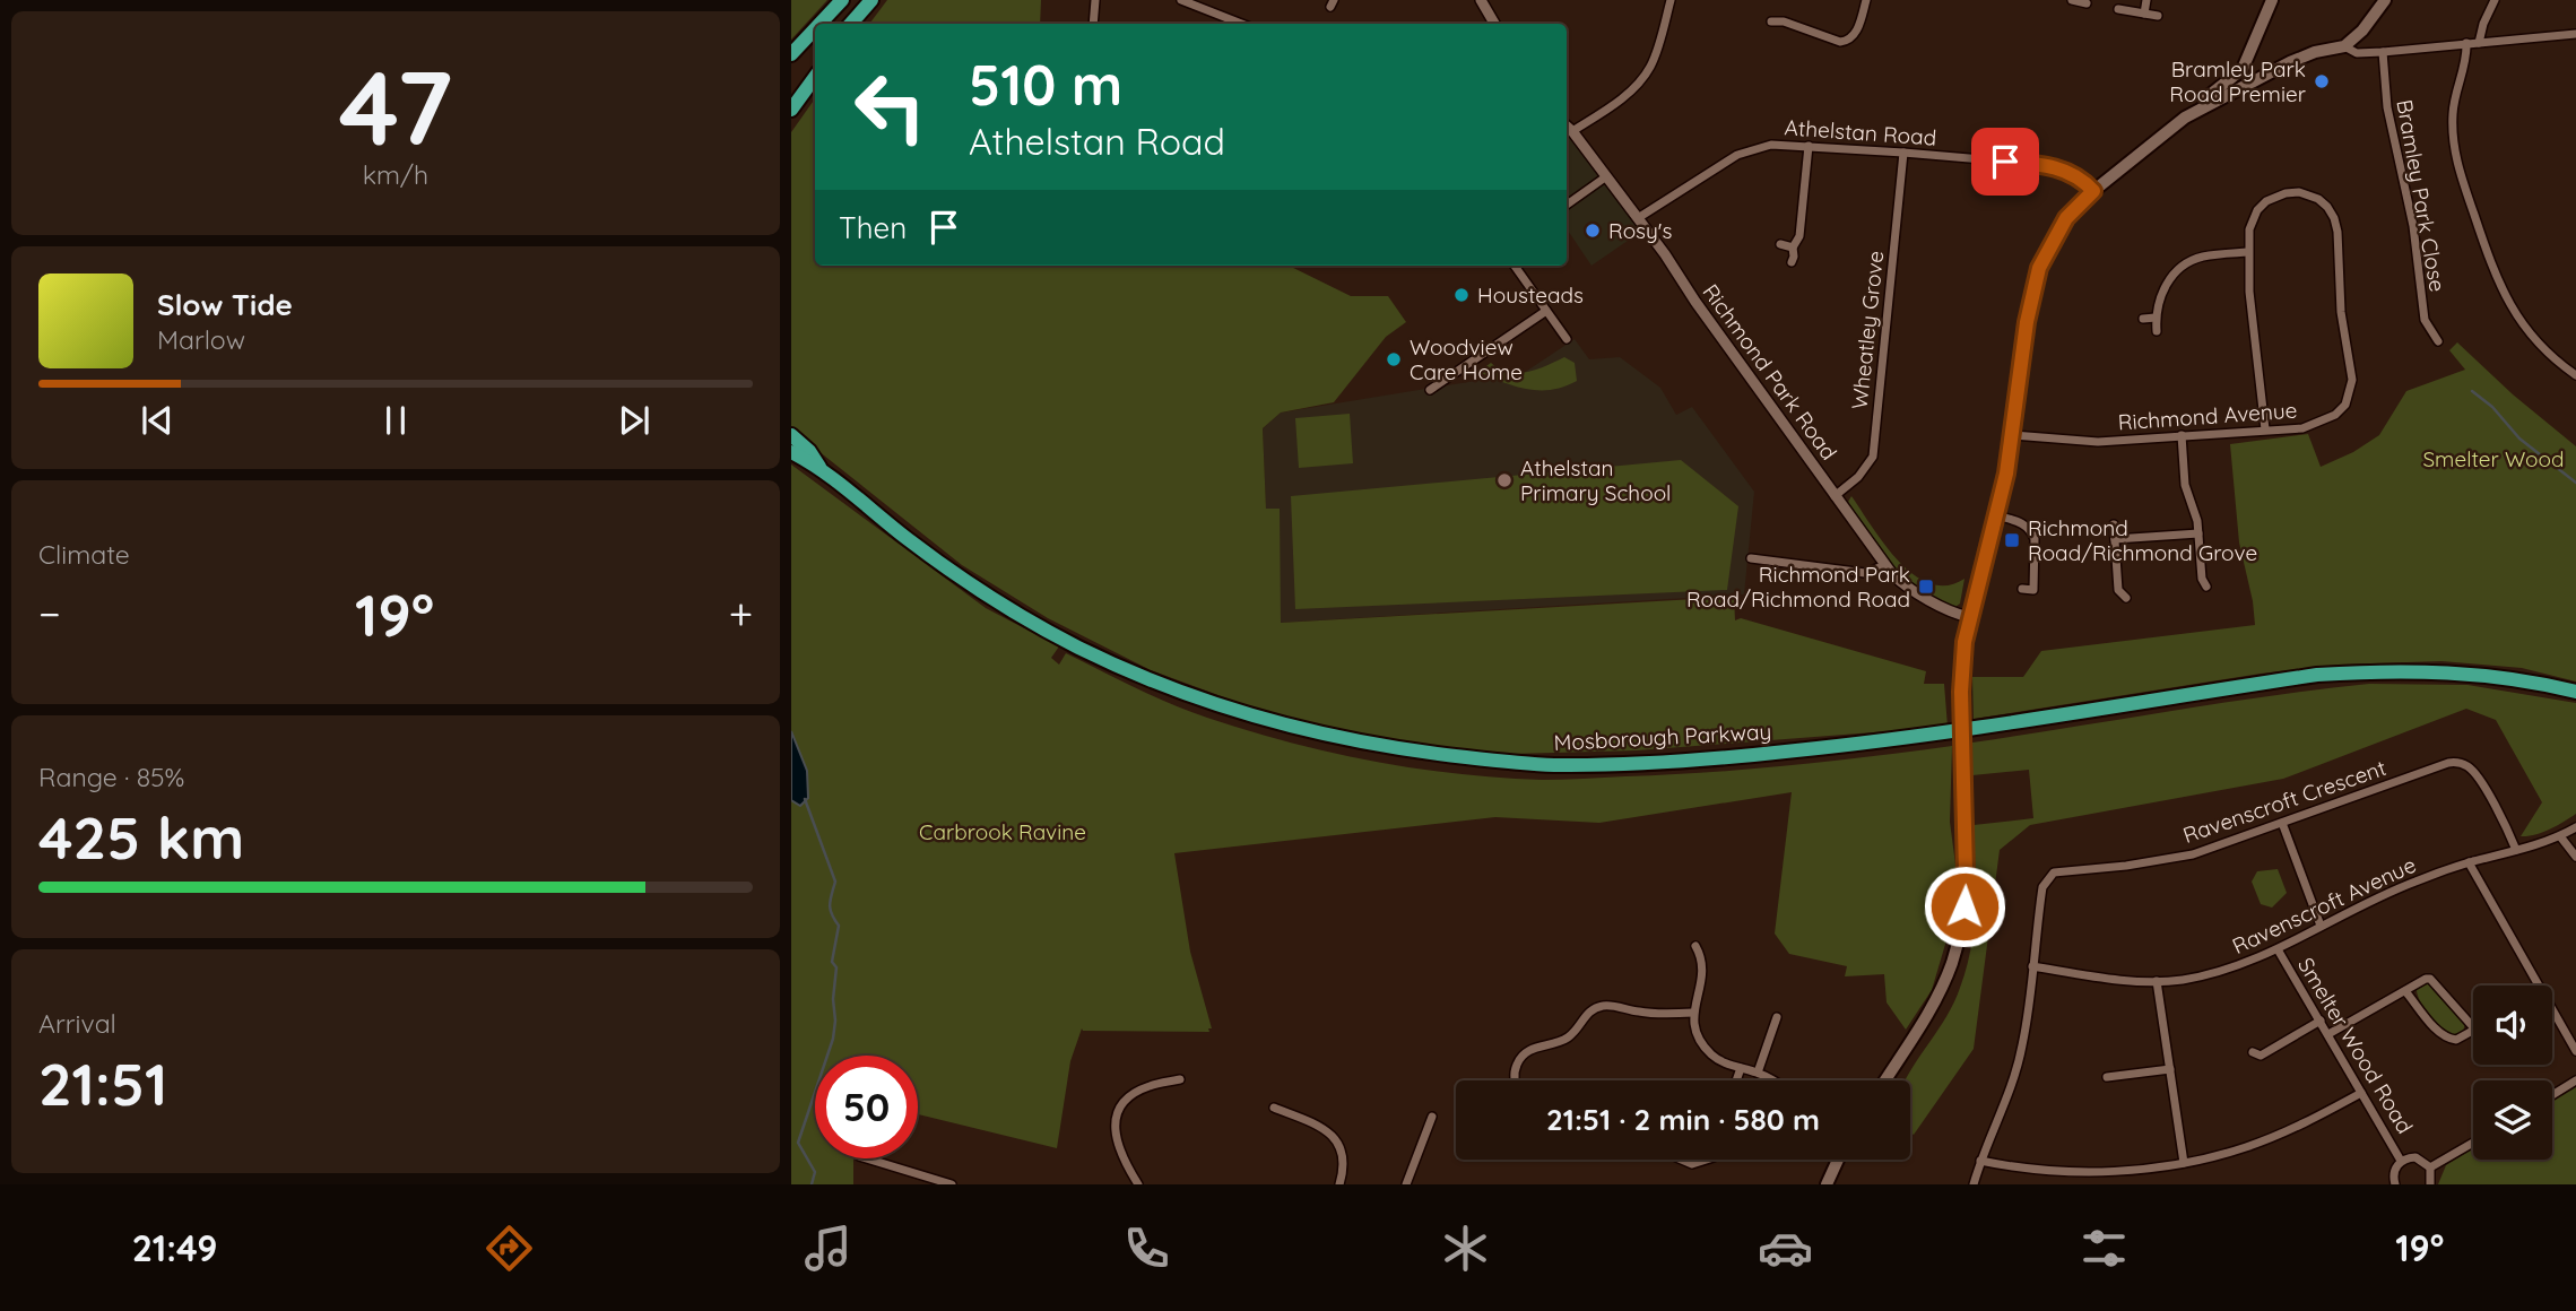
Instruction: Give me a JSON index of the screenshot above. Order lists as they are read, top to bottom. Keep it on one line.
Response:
{"streets":{"highway":["Mosborough Parkway"],"street":["Athelstan Road","Bramley Park Close","Wheatley Grove","Richmond Park Road","Richmond Avenue","Ravenscroft Crescent","Ravenscroft Avenue","Smelter Wood Road"]},"crossings":[["Athelstan Road","Wheatley Grove"],["Athelstan Road","Richmond Park Road"],["Wheatley Grove","Richmond Park Road"],["Ravenscroft Crescent","Ravenscroft Avenue"],["Ravenscroft Avenue","Smelter Wood Road"]],"parks":["Smelter Wood","Carbrook Ravine"],"places":{"other":["Bramley Park Road Premier","Rosy's","Housteads","Woodview Care Home","Athelstan Primary School"],"transit":["Richmond Road/Richmond Grove","Richmond Park Road/Richmond Road"]},"page":{"tile":[["47","km/h"],"Climate",["Range · 85%","425 km"],["Arrival","21:51"]],"turn":["510 m","Athelstan Road"],"then":"Then","song":["Slow Tide","Marlow"],"heat":["−","19°","+"],"limit":"50","trip":"21:51 · 2 min · 580 m","tabs":["21:49","19°"]}}
